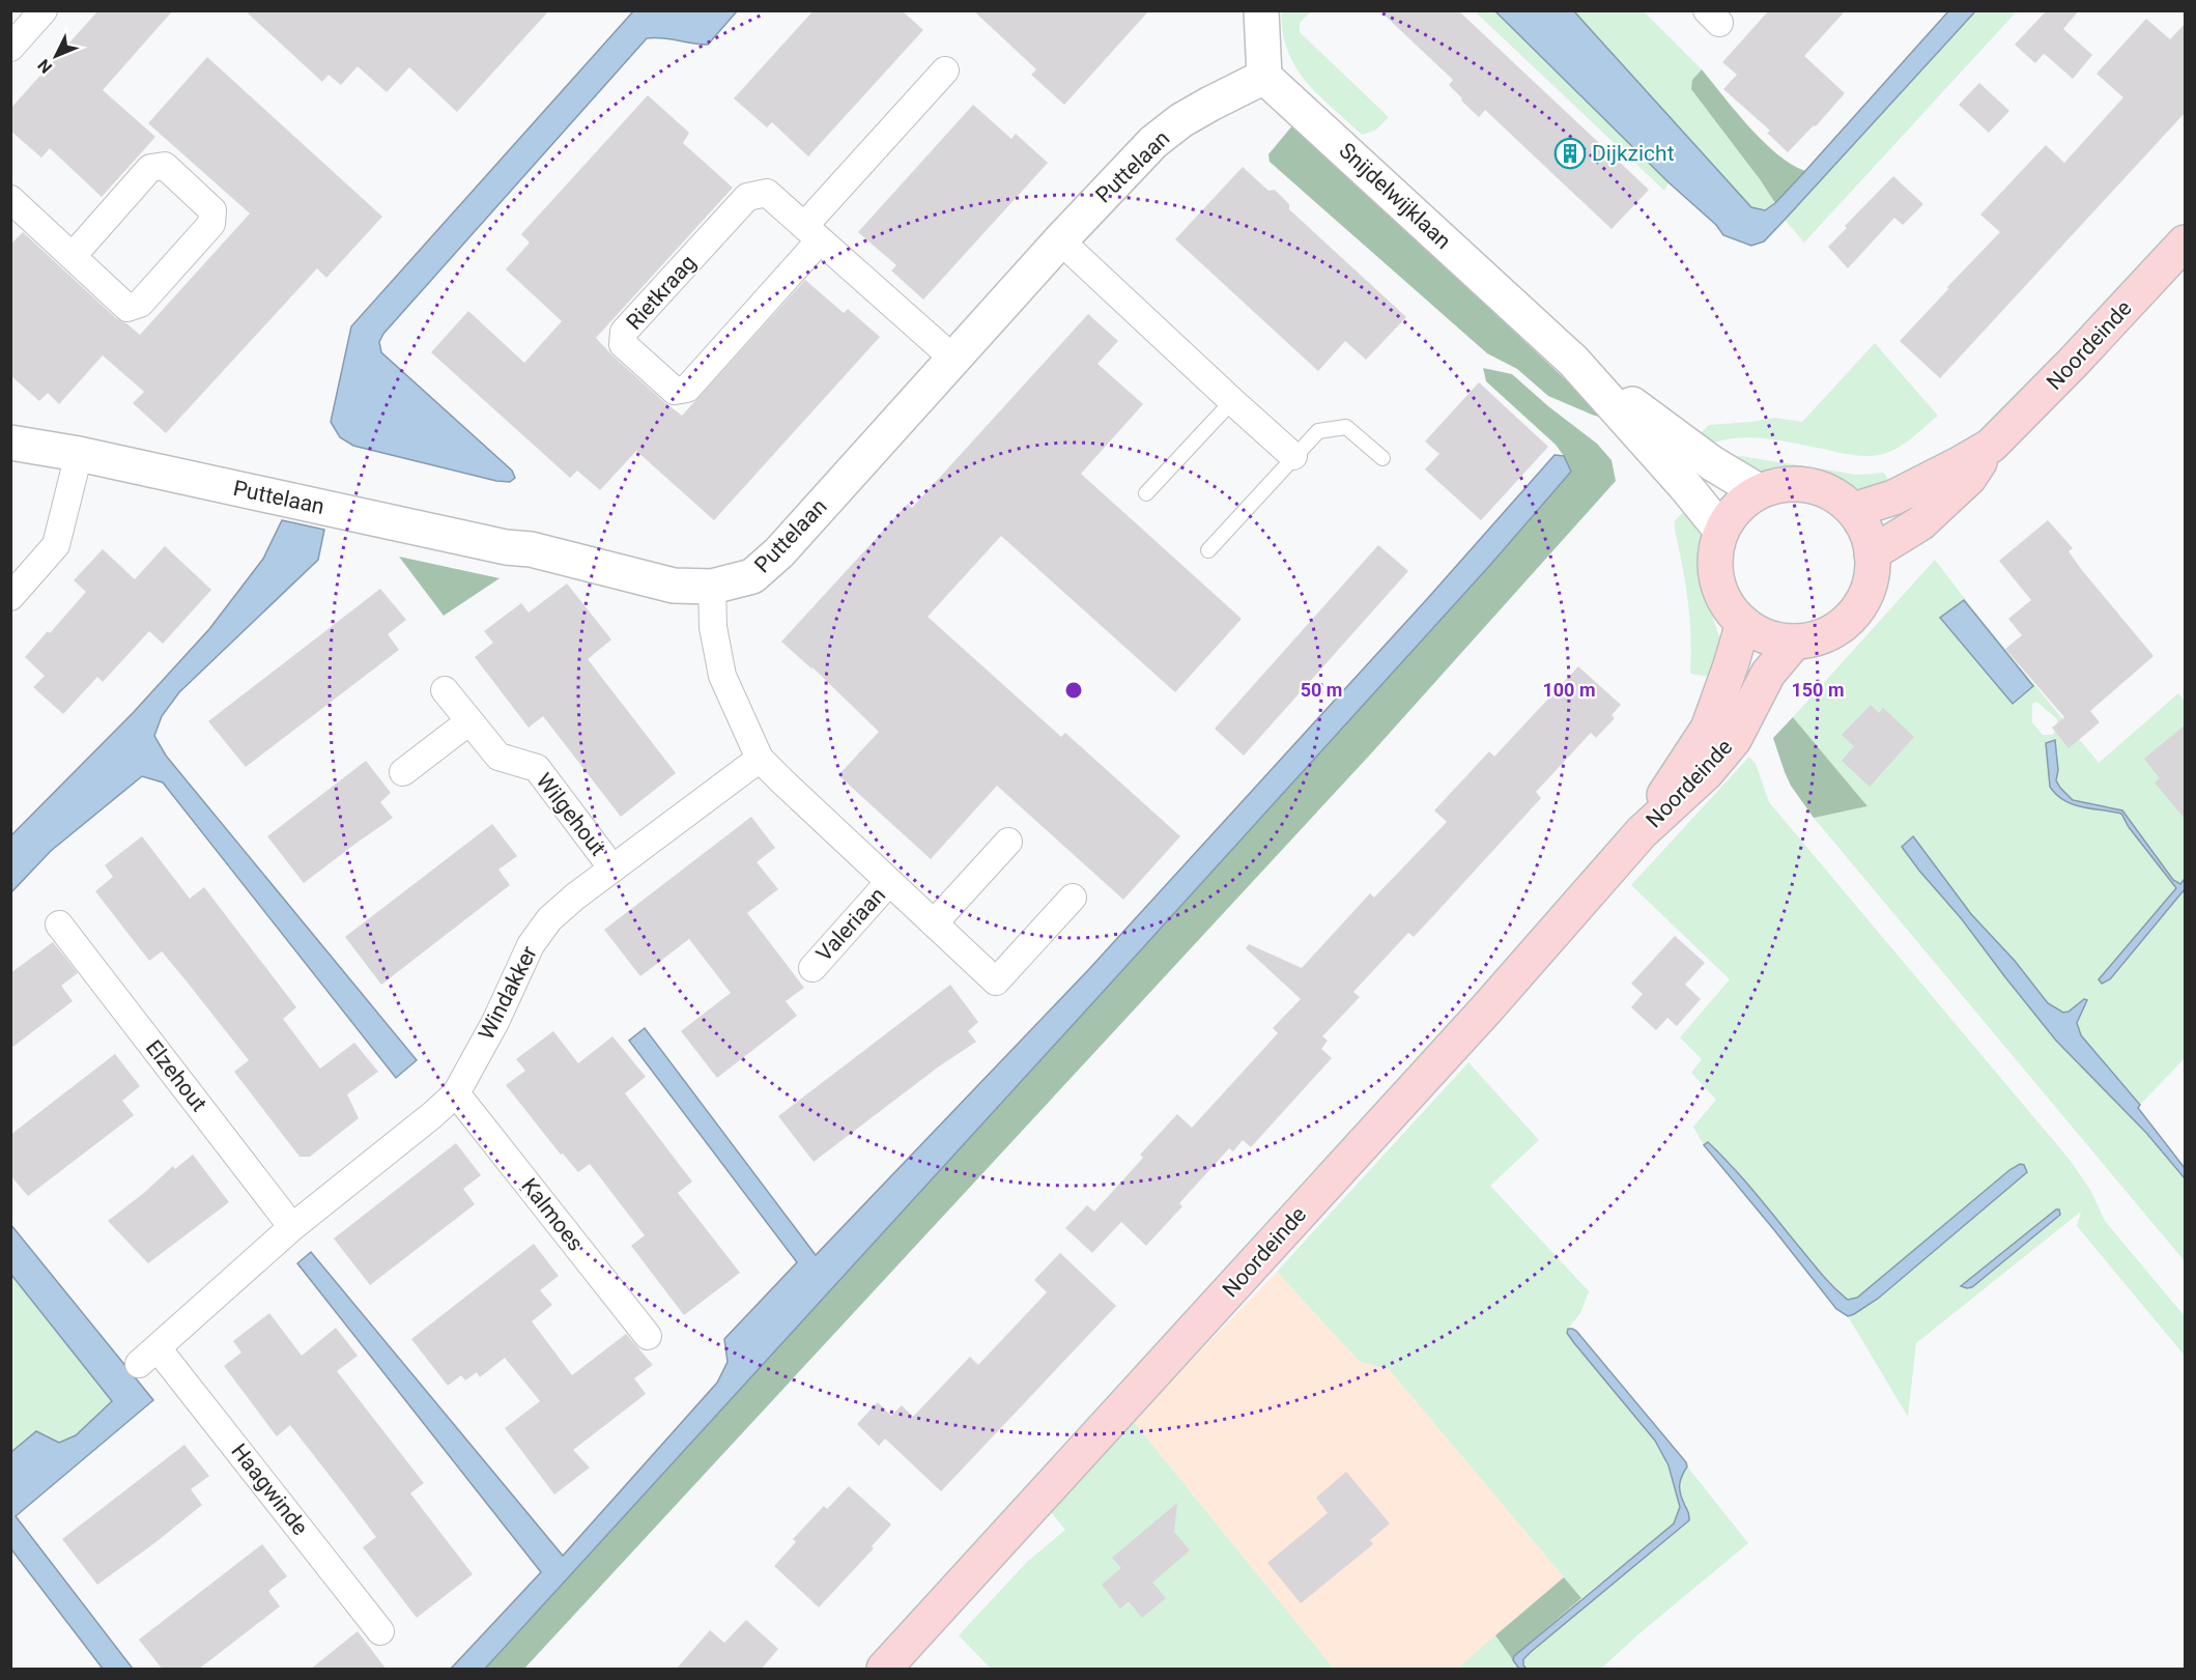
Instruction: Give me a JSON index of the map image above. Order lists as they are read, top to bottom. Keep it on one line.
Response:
{"streets":{"main road":["Noordeinde"],"street":["Puttelaan","Snijdelwijklaan","Rietkraag","Wilgehout","Valeriaan","Windakker","Elzehout","Kalmoes","Haagwinde"]},"crossings":[["Puttelaan","Snijdelwijklaan"],["Puttelaan","Rietkraag"],["Snijdelwijklaan","Noordeinde"],["Wilgehout","Windakker"],["Windakker","Elzehout"],["Windakker","Kalmoes"],["Windakker","Haagwinde"]],"places":{"building":["Dijkzicht"]},"north":"bottom left","rings":["50 m","100 m","150 m"]}
